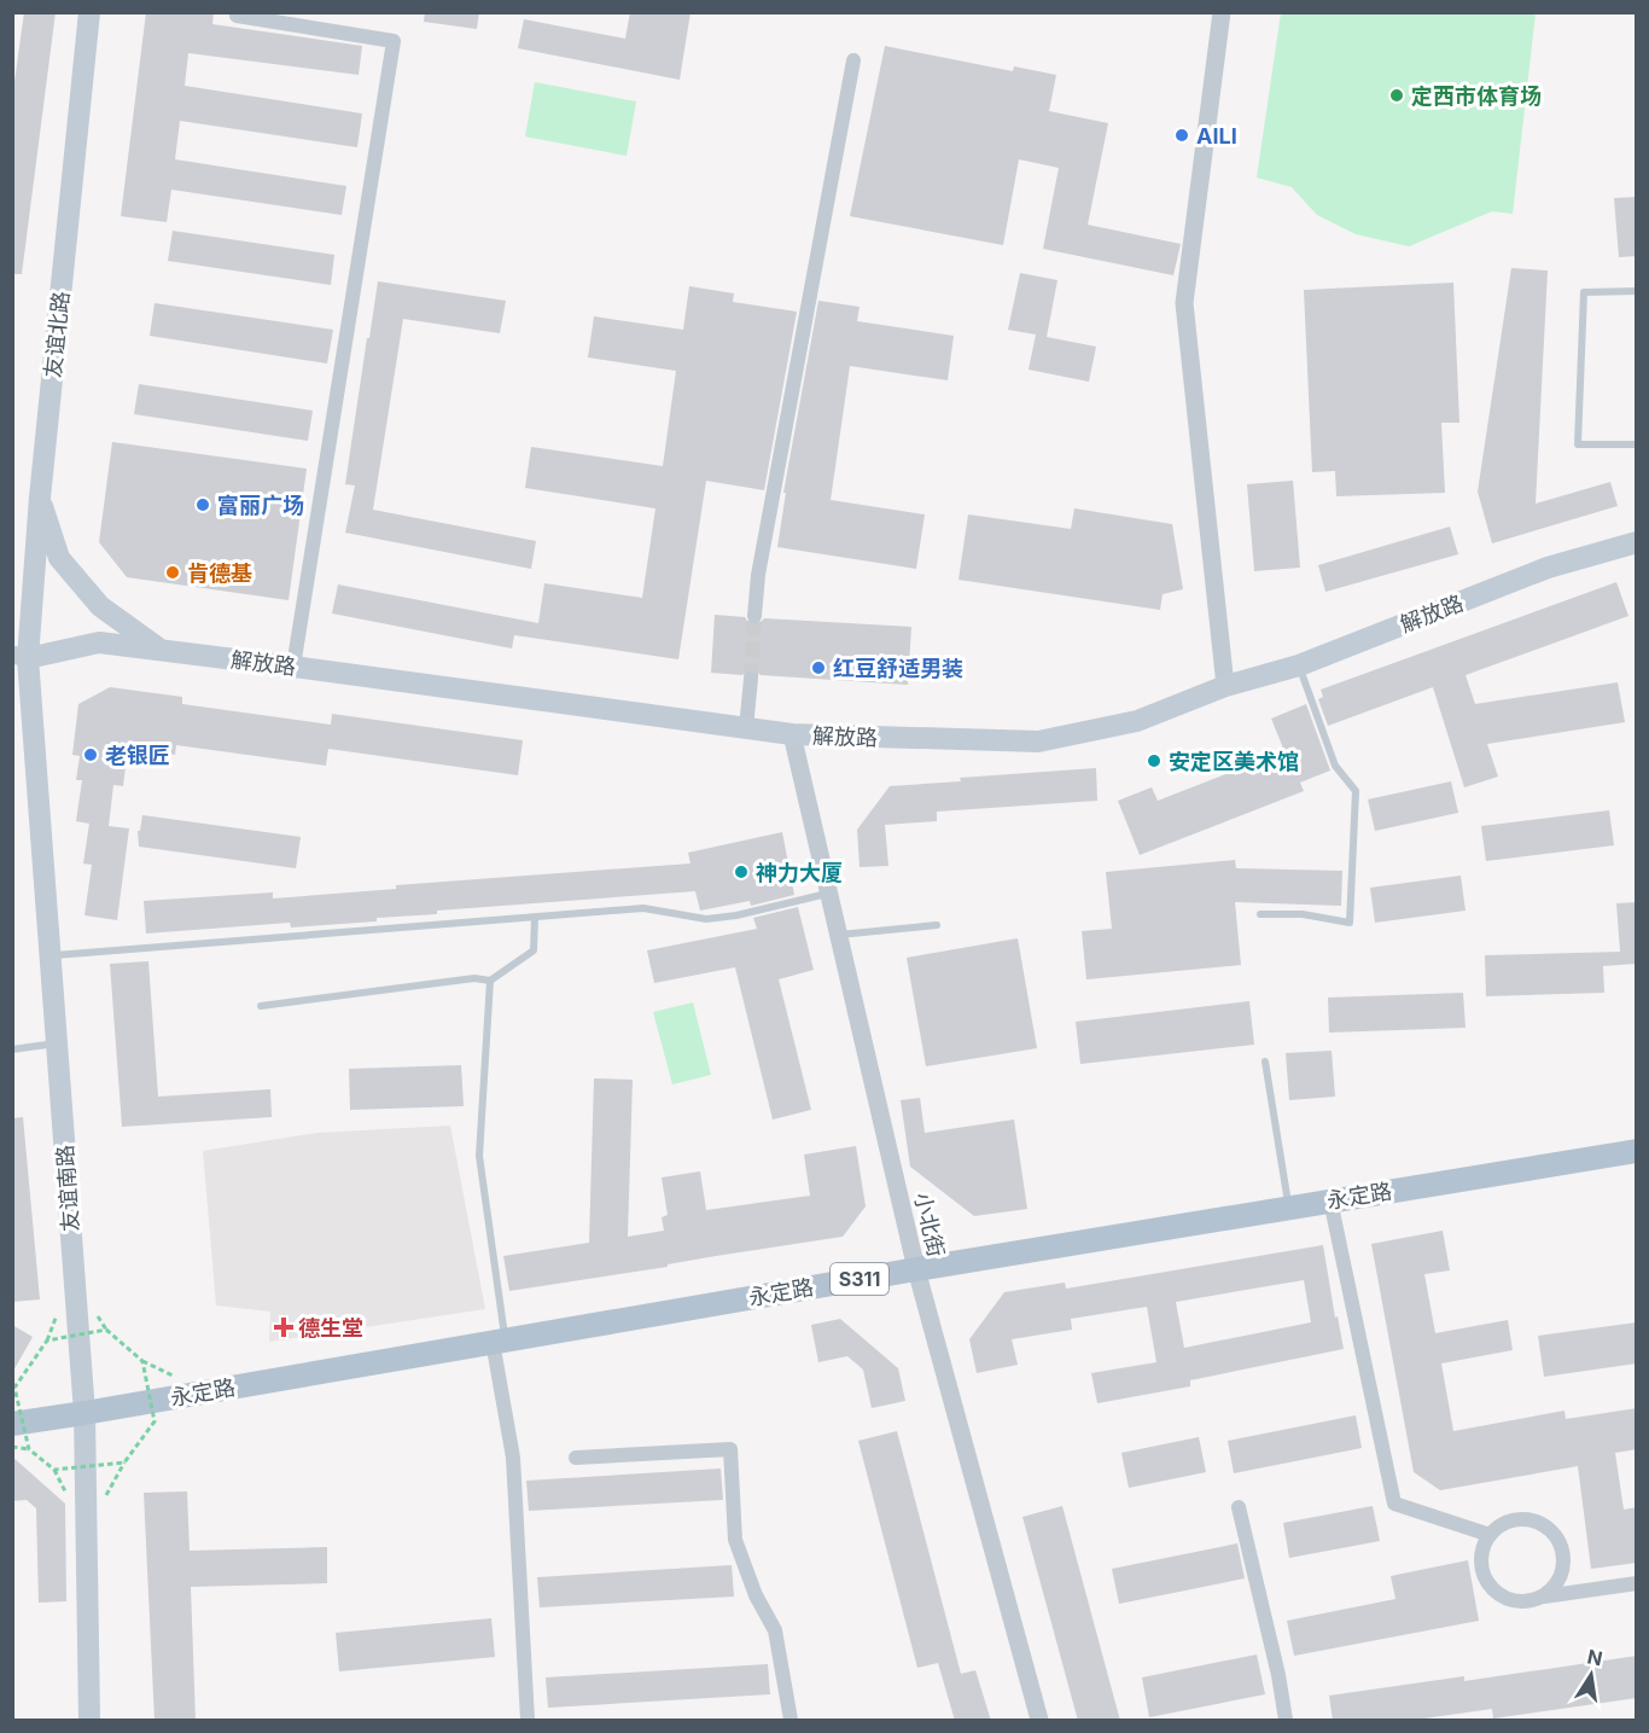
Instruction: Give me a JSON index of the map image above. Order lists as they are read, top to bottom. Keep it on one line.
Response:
{"streets":{"main road":["友谊北路","解放路","友谊南路","永定路","S311"],"street":["小北街"]},"crossings":[["友谊北路","解放路"],["友谊北路","友谊南路"],["解放路","友谊南路"],["解放路","小北街"],["友谊南路","永定路"],["永定路","小北街"]],"places":{"other":["定西市体育场","AILI","富丽广场","肯德基","红豆舒适男装","老银匠","安定区美术馆","神力大厦"],"health":["德生堂"]},"north":"top"}
